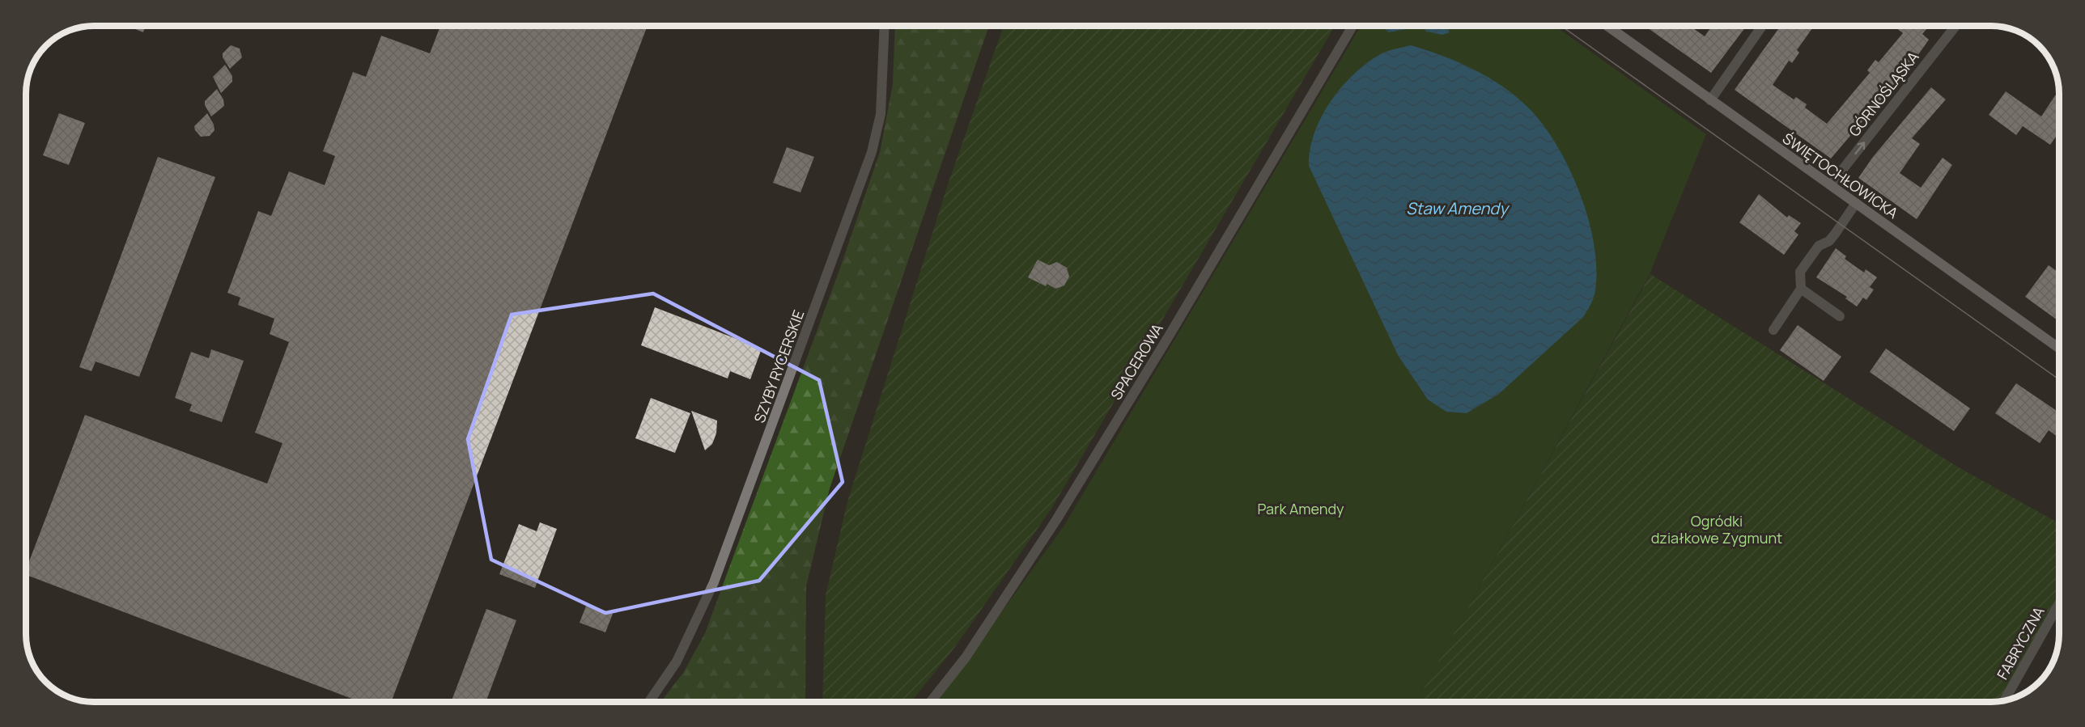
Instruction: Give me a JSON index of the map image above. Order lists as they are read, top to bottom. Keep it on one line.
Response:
{"streets":{"main road":["ŚWIĘTOCHŁOWICKA"],"street":["GÓRNOŚLĄSKA","SPACEROWA","SZYBY RYCERSKIE","FABRYCZNA"]},"crossings":[["GÓRNOŚLĄSKA","ŚWIĘTOCHŁOWICKA"]],"one_way":["GÓRNOŚLĄSKA"],"water":["Staw Amendy"],"parks":["Park Amendy","Ogródki działkowe Zygmunt"]}
